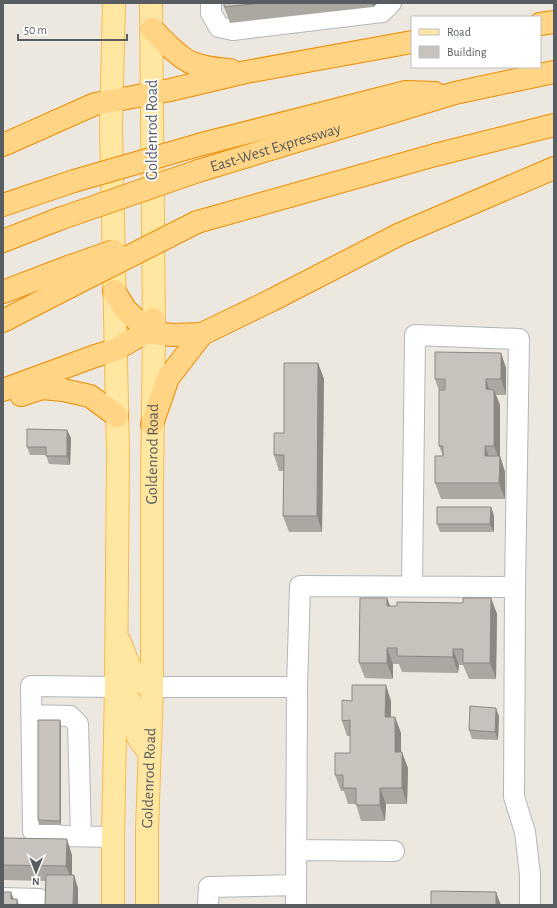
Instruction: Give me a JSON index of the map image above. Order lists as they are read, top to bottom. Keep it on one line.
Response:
{"streets":{"highway":["East-West Expressway"],"main road":["Goldenrod Road"]},"legend":["Road","Building"],"scale_bar":"50 m","north":"bottom"}
